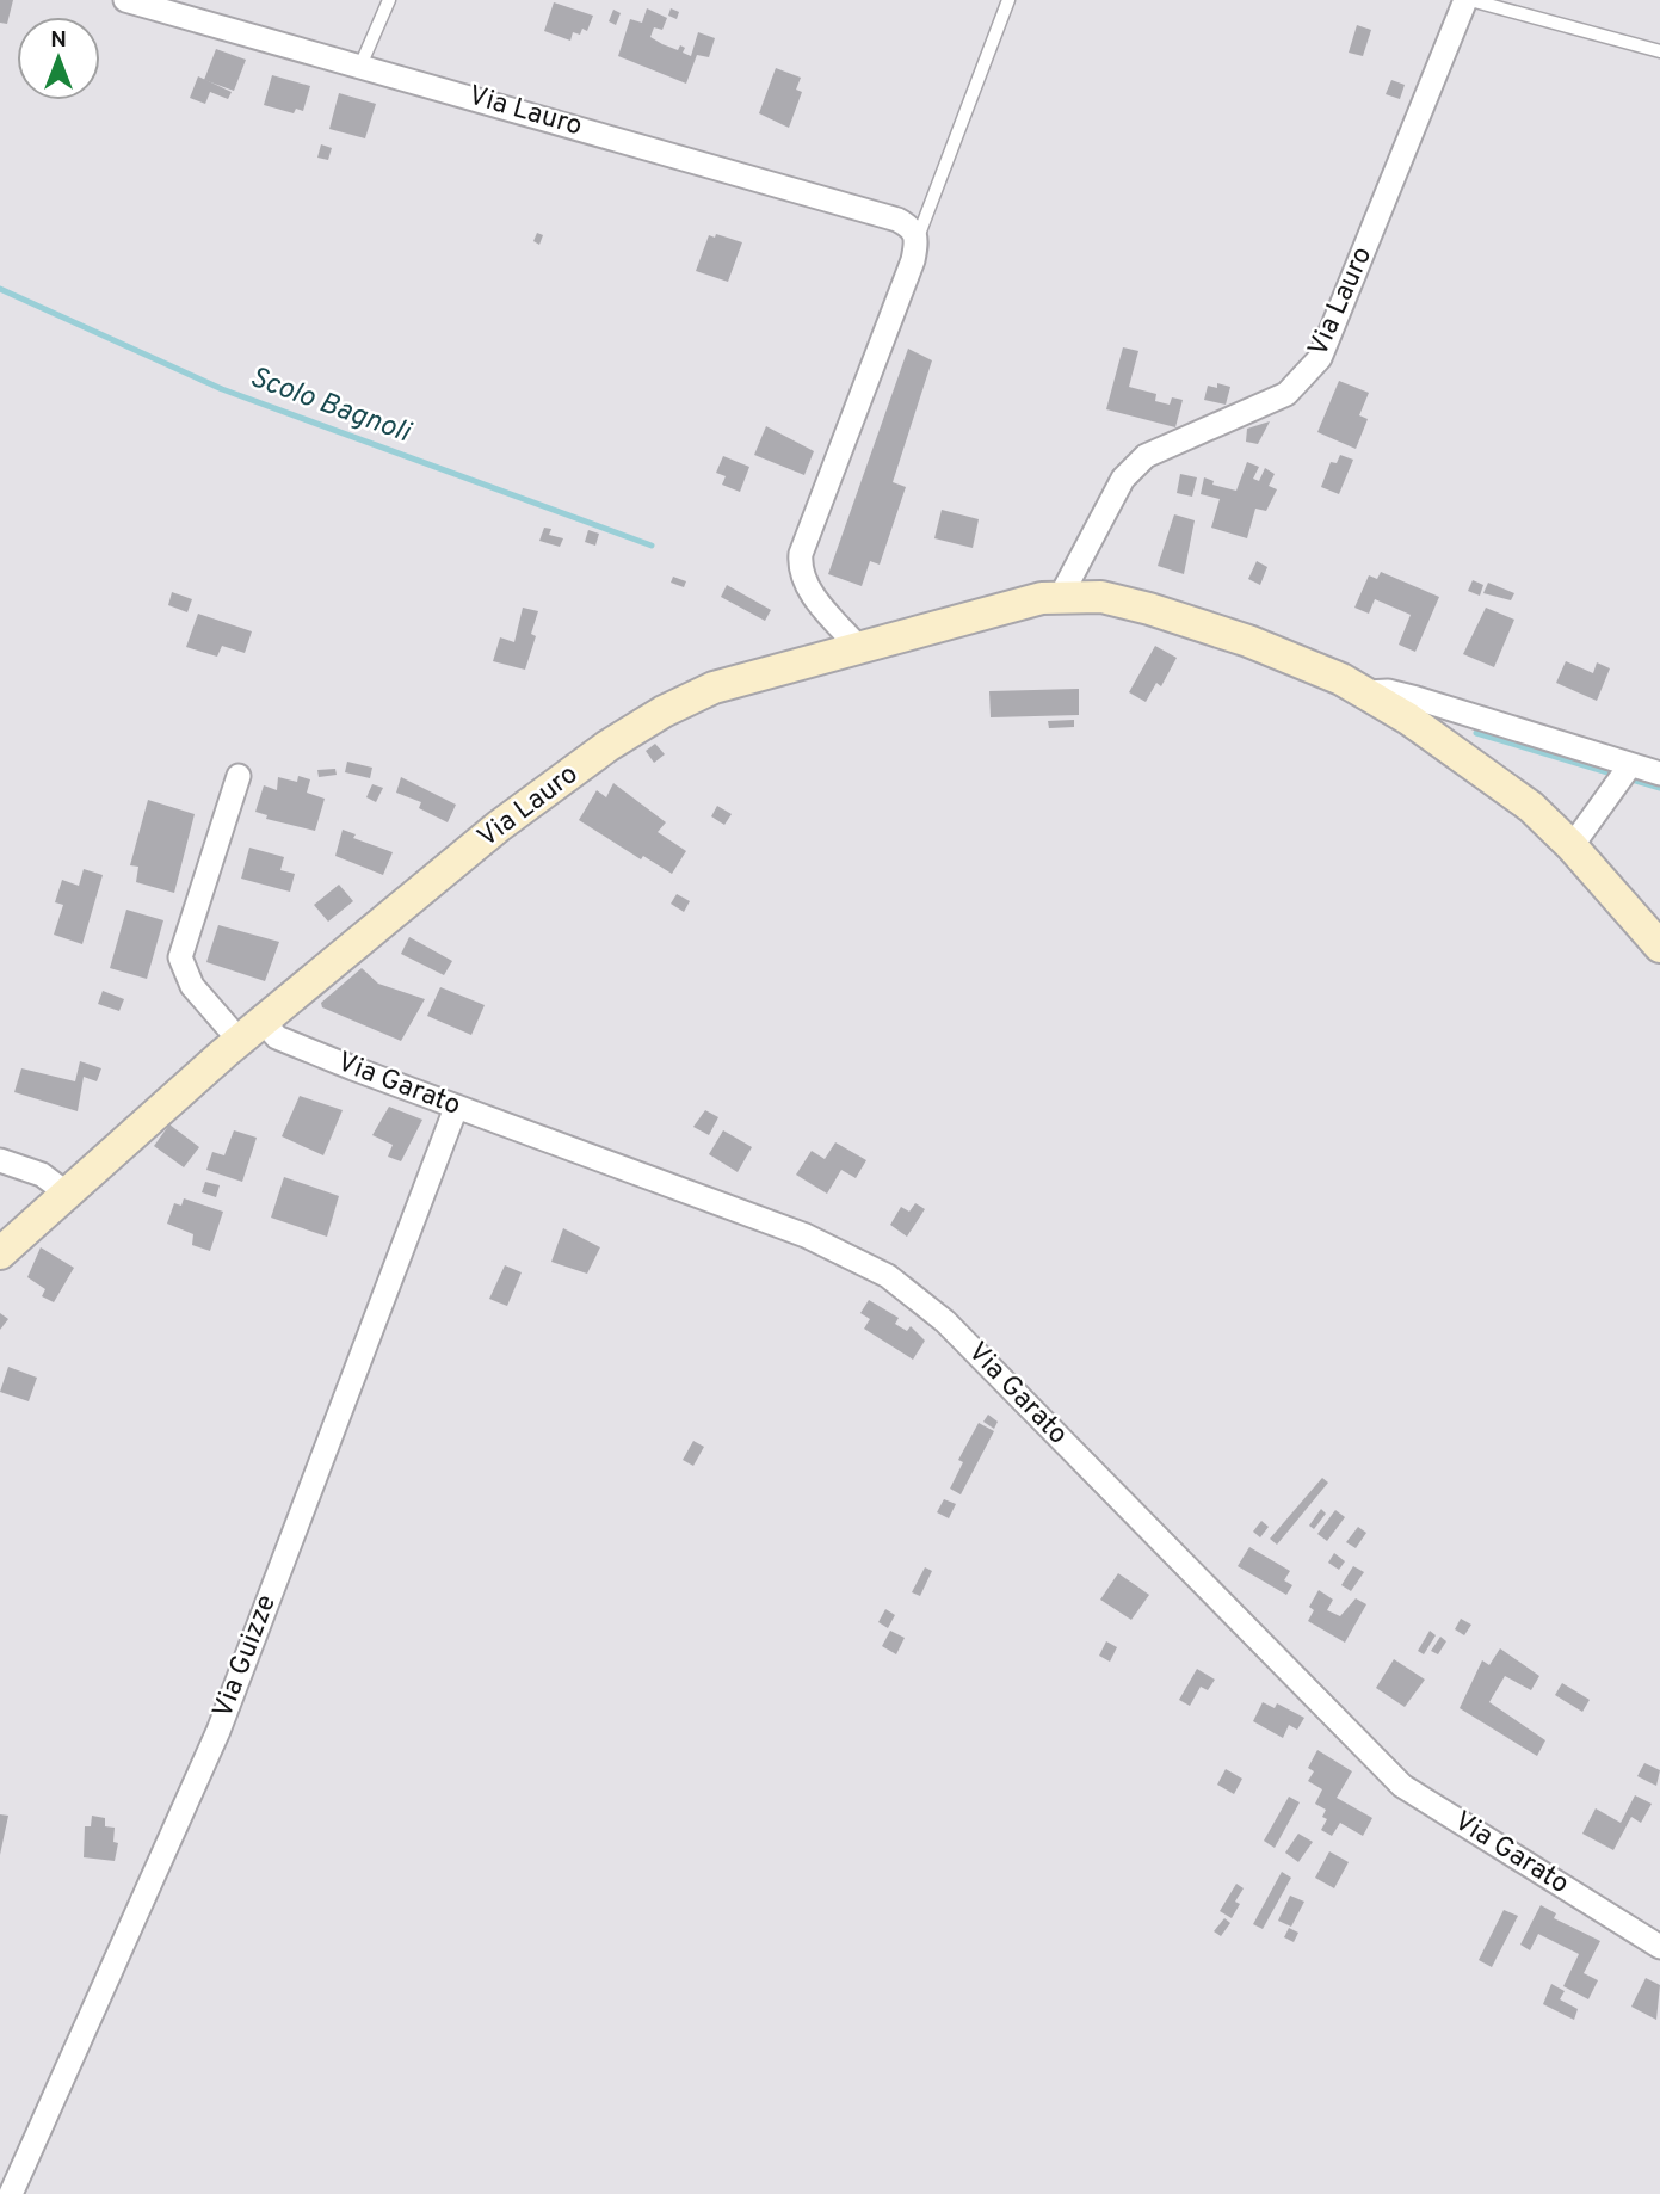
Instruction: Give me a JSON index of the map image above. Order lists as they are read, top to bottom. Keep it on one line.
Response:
{"streets":{"street":["Via Lauro","Via Garato","Via Guizze"]},"crossings":[["Via Lauro","Via Garato"],["Via Garato","Via Guizze"]],"water":["Scolo Bagnoli"],"north":"top"}
